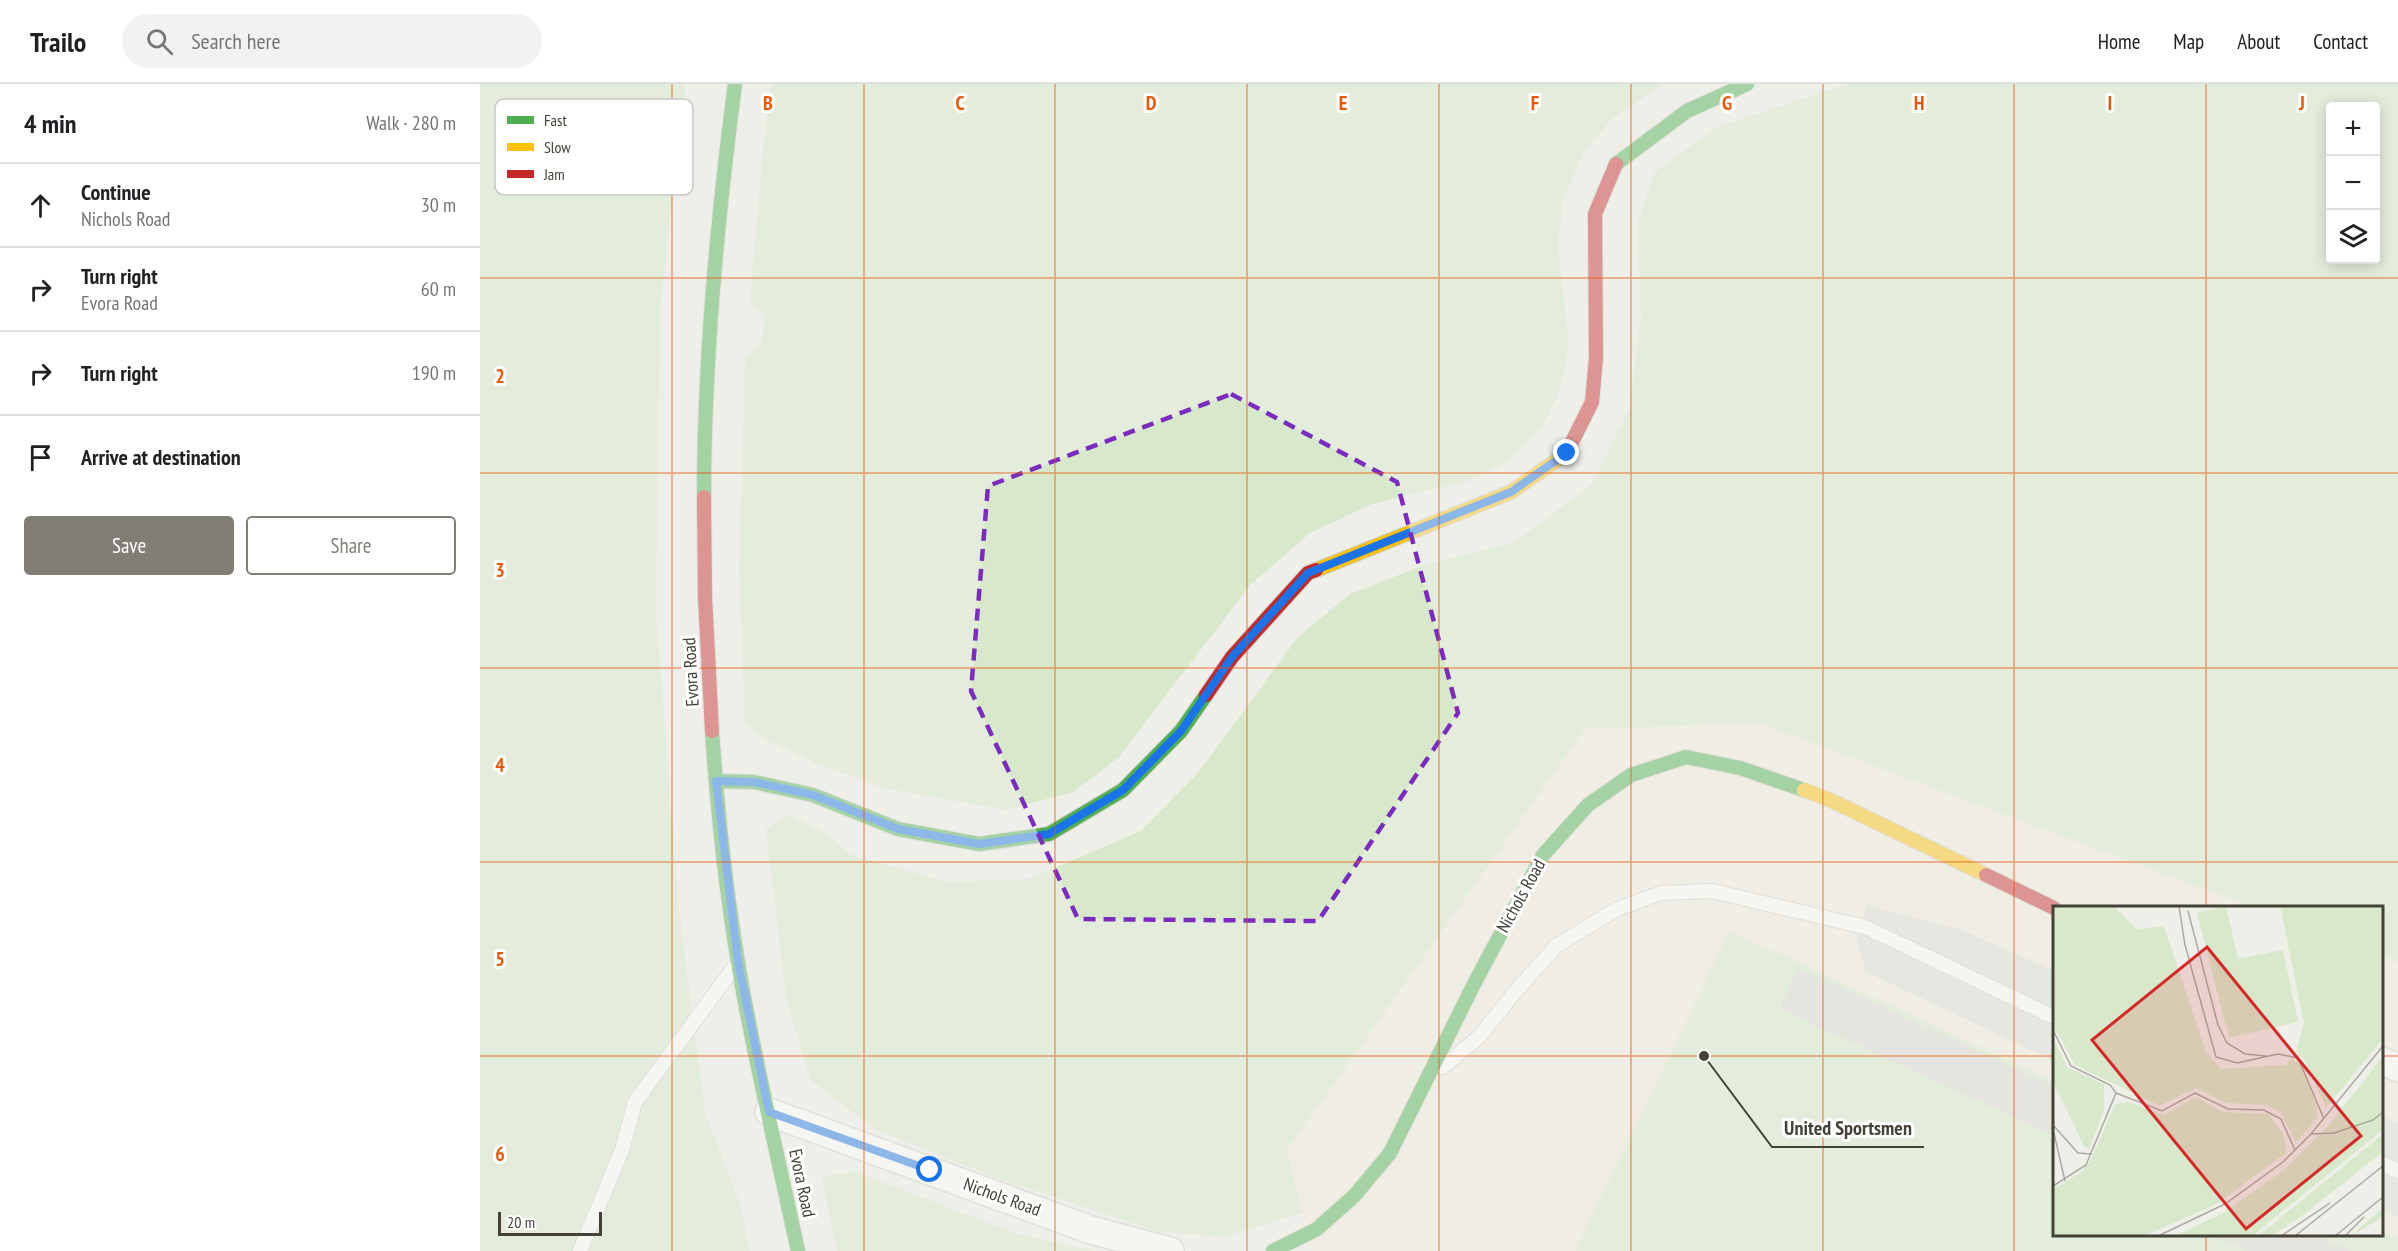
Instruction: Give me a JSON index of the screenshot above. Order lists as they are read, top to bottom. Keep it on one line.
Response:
{"streets":{"street":["Evora Road","Nichols Road"]},"crossings":[["Evora Road","Nichols Road"]],"places":["United Sportsmen"],"legend":["Fast","Slow","Jam"],"scale_bar":"20 m","page":{"header":"Trailo","search":"Search here","nav":["Home","Map","About","Contact"],"heading":["4 min","Walk · 280 m"],"map_buttons":["+","−"],"list":[["Continue","Nichols Road","30 m"],["Turn right","Evora Road","60 m"],["Turn right","190 m"],"Arrive at destination"],"buttons":["Save","Share"],"scale":"20 m"},"grid":{"columns":["B","C","D","E","F","G","H","I","J"],"rows":["2","3","4","5","6"]}}
